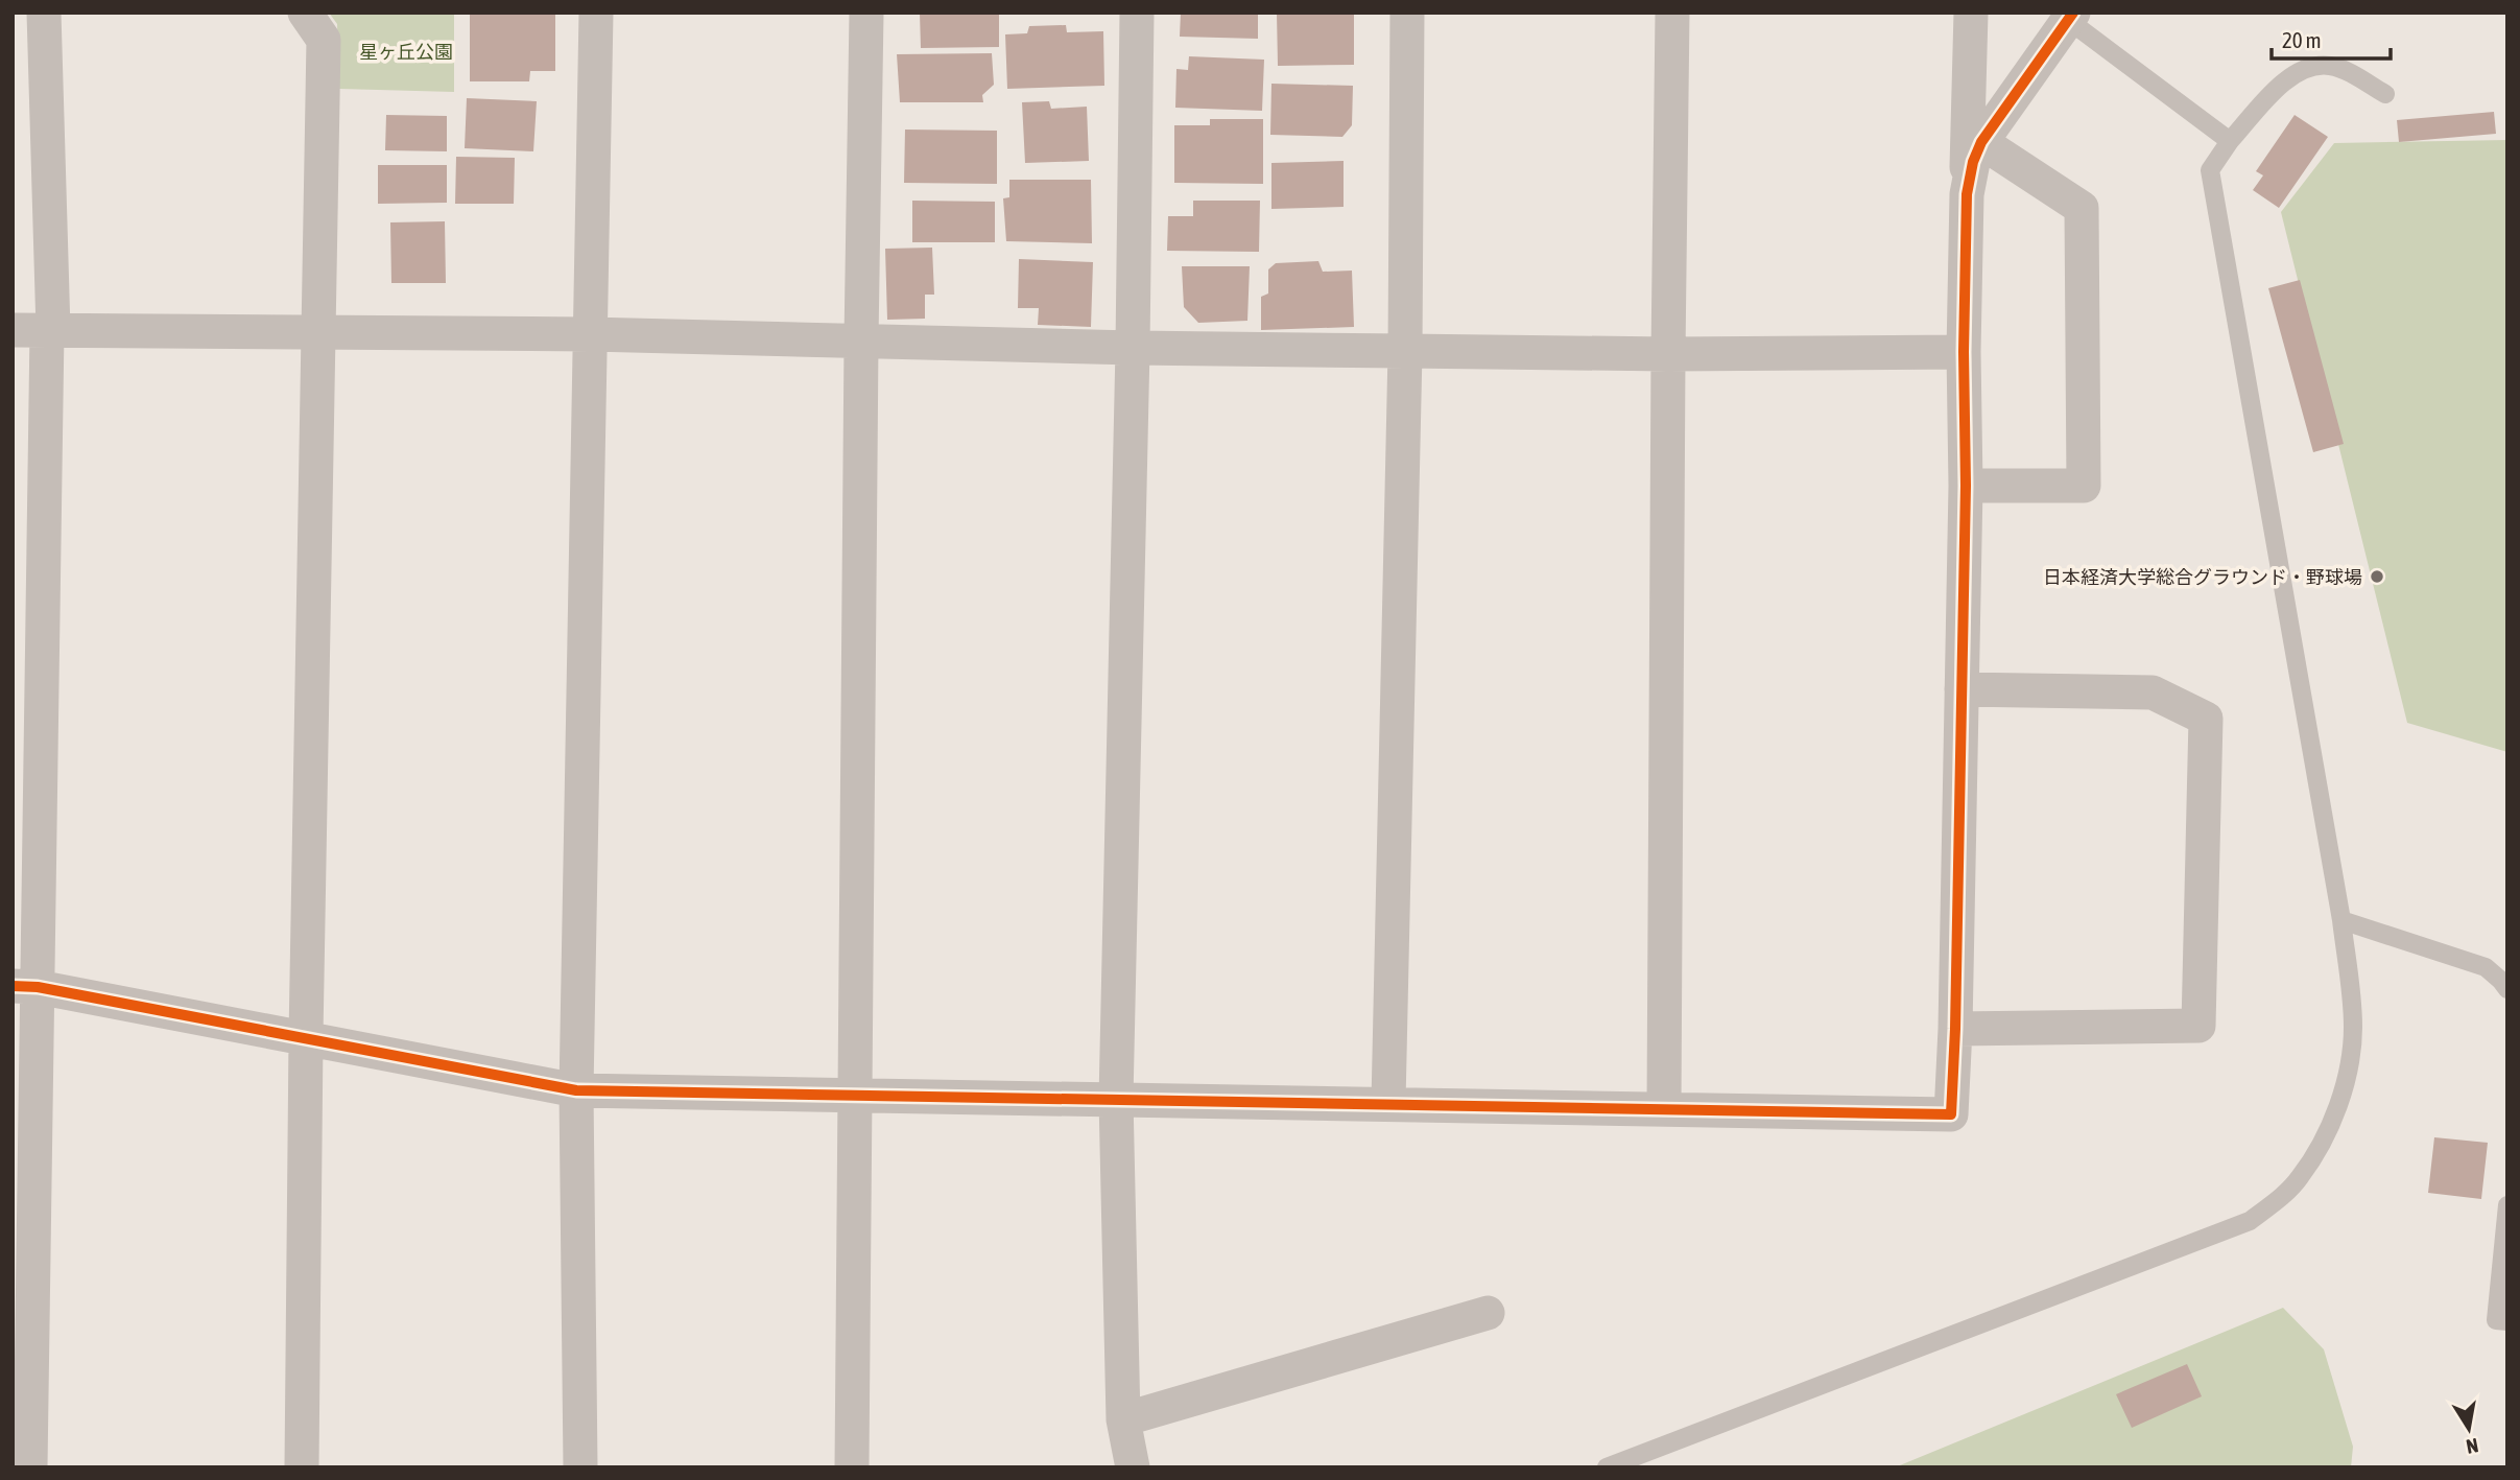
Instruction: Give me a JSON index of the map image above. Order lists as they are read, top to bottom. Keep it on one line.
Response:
{"parks":["星ヶ丘公園"],"places":["日本経済大学総合グラウンド・野球場"],"scale_bar":"20 m","north":"bottom"}
